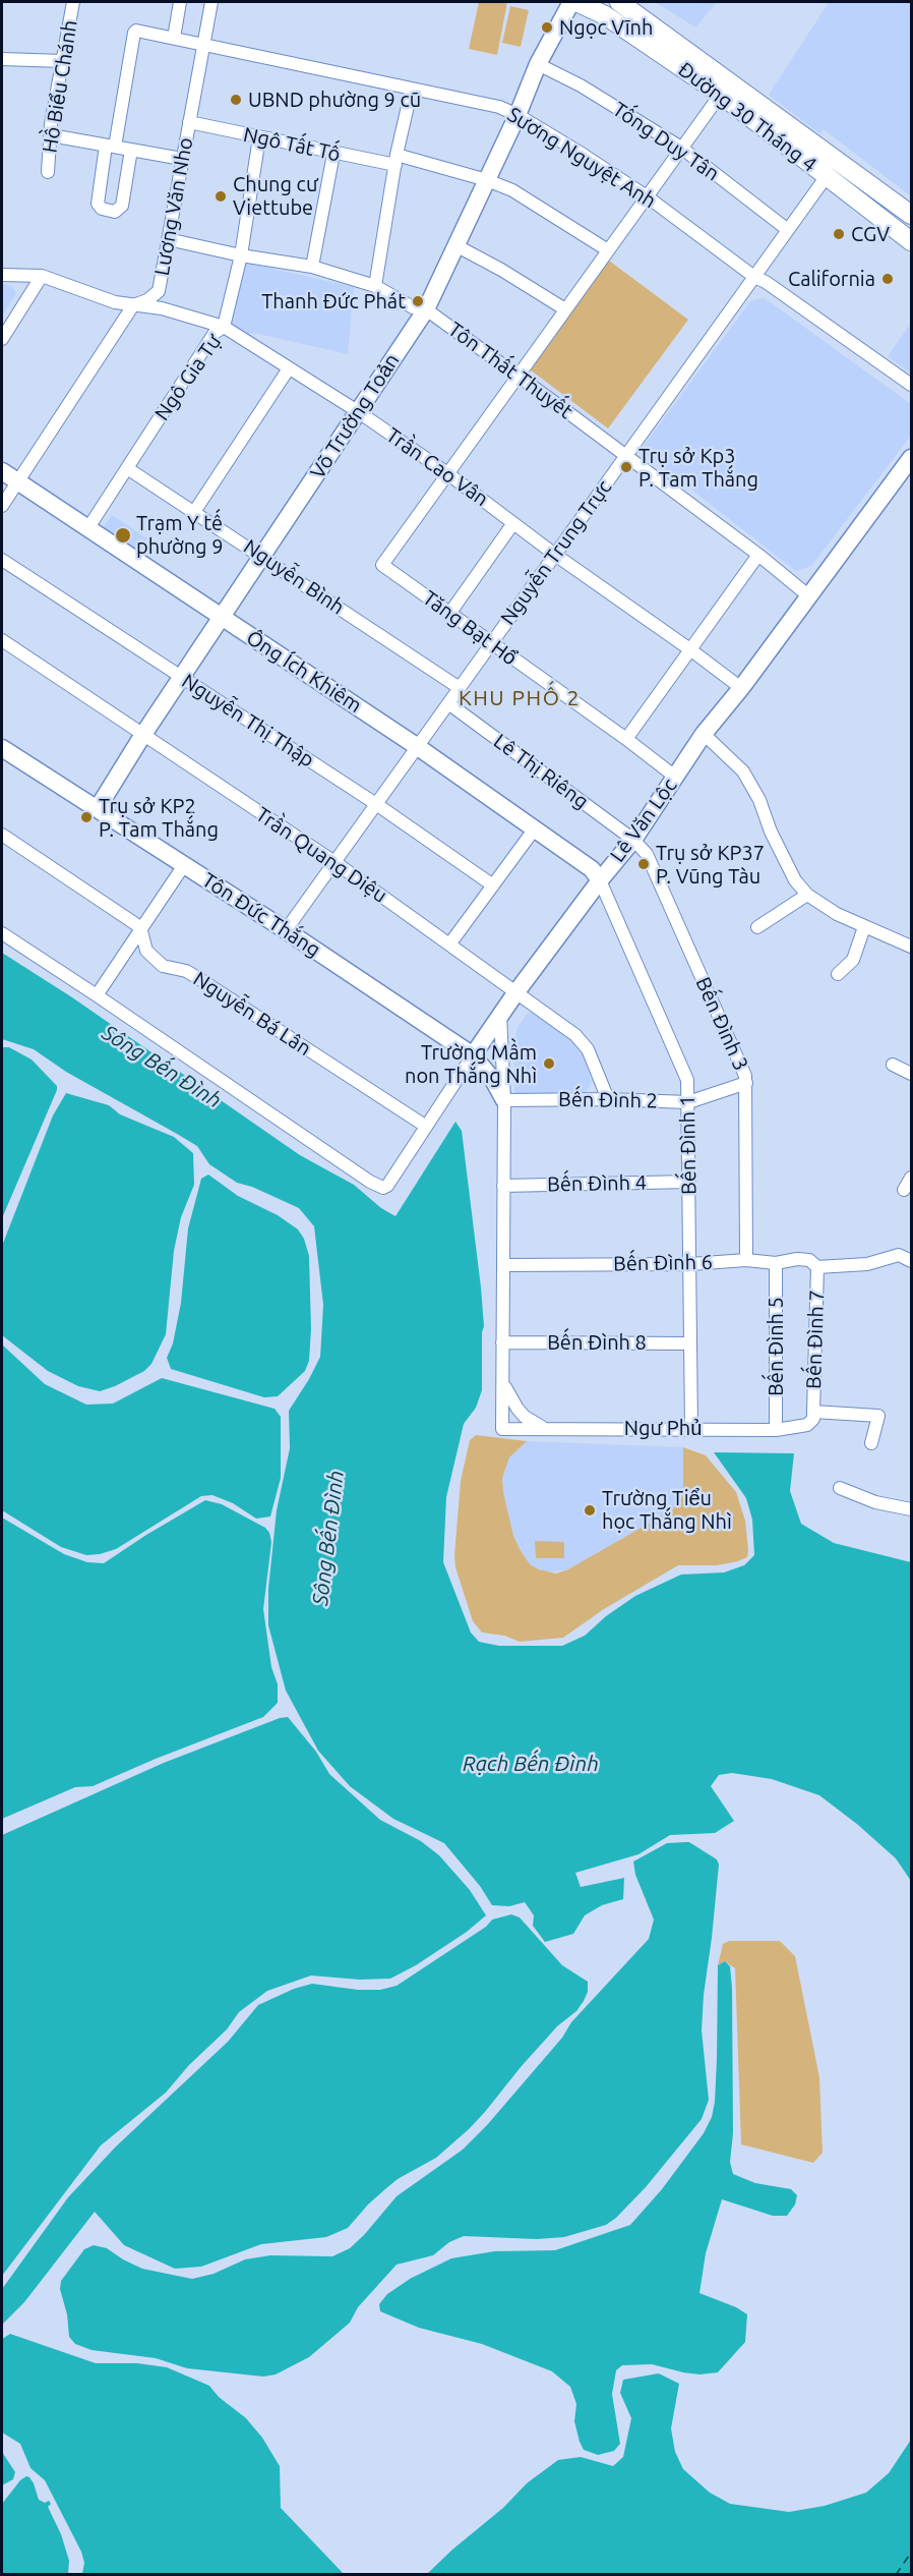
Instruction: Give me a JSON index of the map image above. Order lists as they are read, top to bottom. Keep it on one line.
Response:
{"streets":{"main road":["Đường 30 Tháng 4"],"street":["Hồ Biểu Chánh","Tống Duy Tân","Ngô Tất Tố","Sương Nguyệt Anh","Lương Văn Nho","Tôn Thất Thuyết","Ngô Gia Tự","Võ Trường Toản","Trần Cao Vân","Nguyễn Trung Trực","Nguyễn Bình","Tăng Bạt Hổ","Ông Ích Khiêm","Nguyễn Thị Thập","Lê Thị Riêng","Lê Văn Lộc","Trần Quang Diệu","Tôn Đức Thắng","Nguyễn Bá Lân","Bến Đình 3","Bến Đình 2","Bến Đình 1","Bến Đình 4","Bến Đình 6","Bến Đình 7","Bến Đình 8","Bến Đình 5","Ngư Phủ"]},"crossings":[["Đường 30 Tháng 4","Nguyễn Trung Trực"],["Tống Duy Tân","Võ Trường Toản"],["Tống Duy Tân","Nguyễn Trung Trực"],["Ngô Tất Tố","Lương Văn Nho"],["Ngô Tất Tố","Ngô Gia Tự"],["Ngô Tất Tố","Võ Trường Toản"],["Sương Nguyệt Anh","Lương Văn Nho"],["Sương Nguyệt Anh","Võ Trường Toản"],["Sương Nguyệt Anh","Nguyễn Trung Trực"],["Lương Văn Nho","Tôn Thất Thuyết"],["Lương Văn Nho","Trần Cao Vân"],["Lương Văn Nho","Ông Ích Khiêm"],["Tôn Thất Thuyết","Ngô Gia Tự"],["Tôn Thất Thuyết","Võ Trường Toản"],["Tôn Thất Thuyết","Nguyễn Trung Trực"],["Tôn Thất Thuyết","Lê Văn Lộc"],["Ngô Gia Tự","Trần Cao Vân"],["Ngô Gia Tự","Nguyễn Bình"],["Ngô Gia Tự","Ông Ích Khiêm"],["Võ Trường Toản","Trần Cao Vân"],["Võ Trường Toản","Nguyễn Bình"],["Võ Trường Toản","Ông Ích Khiêm"],["Võ Trường Toản","Nguyễn Thị Thập"],["Võ Trường Toản","Trần Quang Diệu"],["Võ Trường Toản","Tôn Đức Thắng"],["Trần Cao Vân","Nguyễn Trung Trực"],["Trần Cao Vân","Tăng Bạt Hổ"],["Trần Cao Vân","Lê Văn Lộc"],["Nguyễn Trung Trực","Nguyễn Bình"],["Nguyễn Trung Trực","Tăng Bạt Hổ"],["Nguyễn Trung Trực","Ông Ích Khiêm"],["Nguyễn Trung Trực","Nguyễn Thị Thập"],["Nguyễn Trung Trực","Lê Thị Riêng"],["Nguyễn Trung Trực","Trần Quang Diệu"],["Nguyễn Trung Trực","Tôn Đức Thắng"],["Tăng Bạt Hổ","Lê Văn Lộc"],["Ông Ích Khiêm","Lê Văn Lộc"],["Ông Ích Khiêm","Bến Đình 1"],["Lê Thị Riêng","Lê Văn Lộc"],["Lê Thị Riêng","Bến Đình 3"],["Lê Văn Lộc","Trần Quang Diệu"],["Lê Văn Lộc","Tôn Đức Thắng"],["Lê Văn Lộc","Nguyễn Bá Lân"],["Lê Văn Lộc","Bến Đình 3"],["Lê Văn Lộc","Bến Đình 1"],["Trần Quang Diệu","Bến Đình 2"],["Tôn Đức Thắng","Bến Đình 2"],["Bến Đình 3","Bến Đình 2"],["Bến Đình 3","Bến Đình 6"],["Bến Đình 2","Bến Đình 1"],["Bến Đình 1","Bến Đình 4"],["Bến Đình 1","Bến Đình 6"],["Bến Đình 1","Bến Đình 8"],["Bến Đình 1","Ngư Phủ"],["Bến Đình 6","Bến Đình 7"],["Bến Đình 6","Bến Đình 5"],["Bến Đình 7","Ngư Phủ"],["Bến Đình 5","Ngư Phủ"]],"districts":["KHU PHỐ 2"],"water":["Sông Bến Đình","Rạch Bến Đình"],"places":["Ngọc Vĩnh","UBND phường 9 cũ","Chung cư Viettube","CGV","California","Thanh Đức Phát","Trụ sở Kp3 P. Tam Thắng","Trạm Y tế phường 9","Trụ sở KP2 P. Tam Thắng","Trụ sở KP37 P. Vũng Tàu","Trường Mầm non Thắng Nhì","Trường Tiểu học Thắng Nhì"]}
